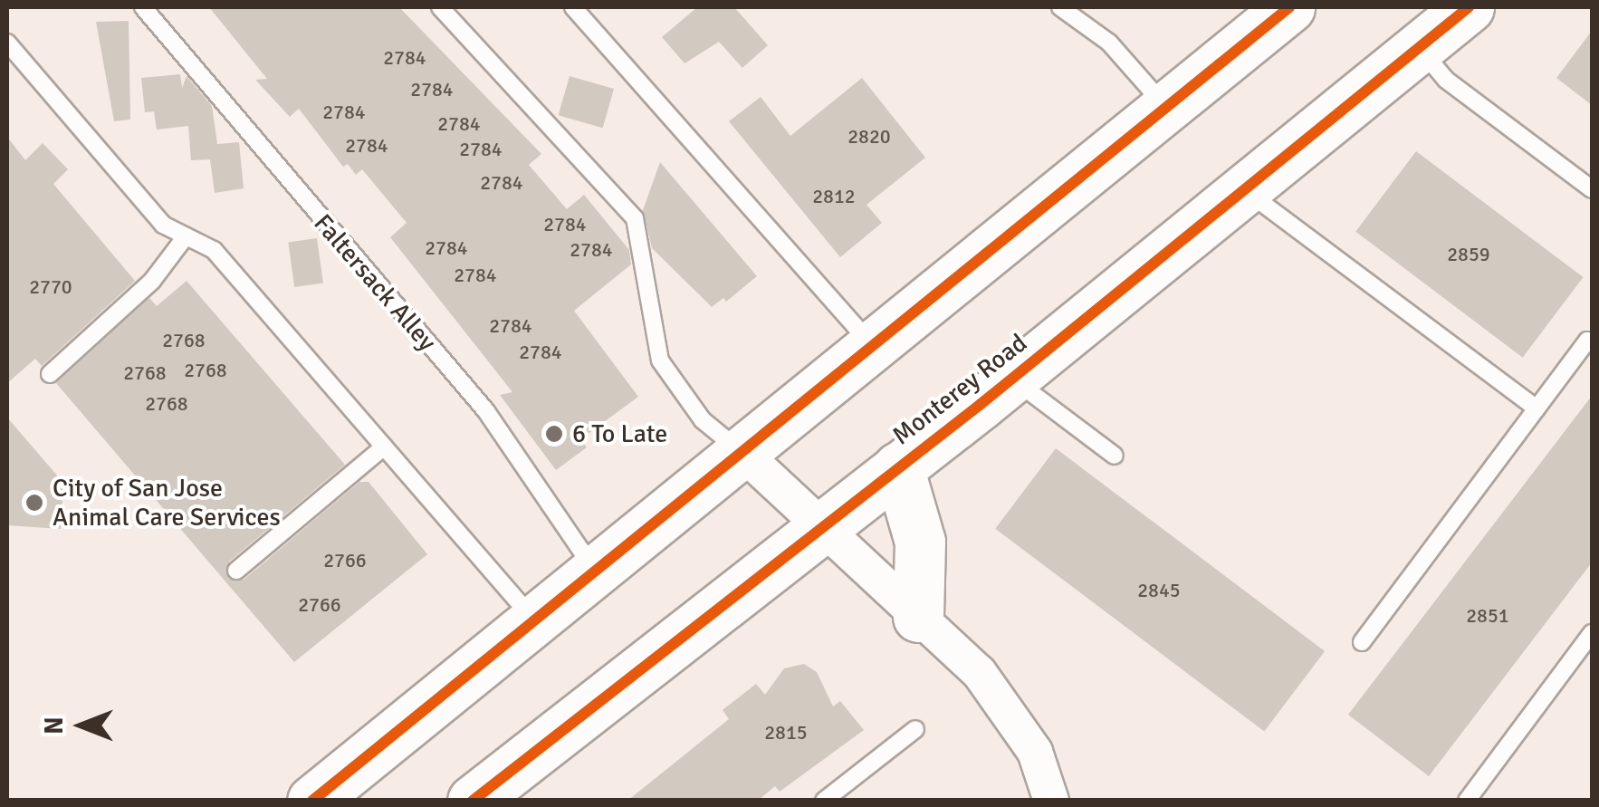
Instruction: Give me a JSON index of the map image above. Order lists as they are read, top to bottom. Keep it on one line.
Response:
{"streets":{"main road":["Monterey Road"],"lane":["Faltersack Alley"]},"places":["6 To Late","City of San Jose Animal Care Services"],"house_numbers":["2784","2784","2784","2784","2820","2784","2784","2784","2812","2784","2784","2784","2859","2784","2770","2784","2768","2784","2768","2768","2768","2766","2845","2766","2851","2815"],"north":"left"}
